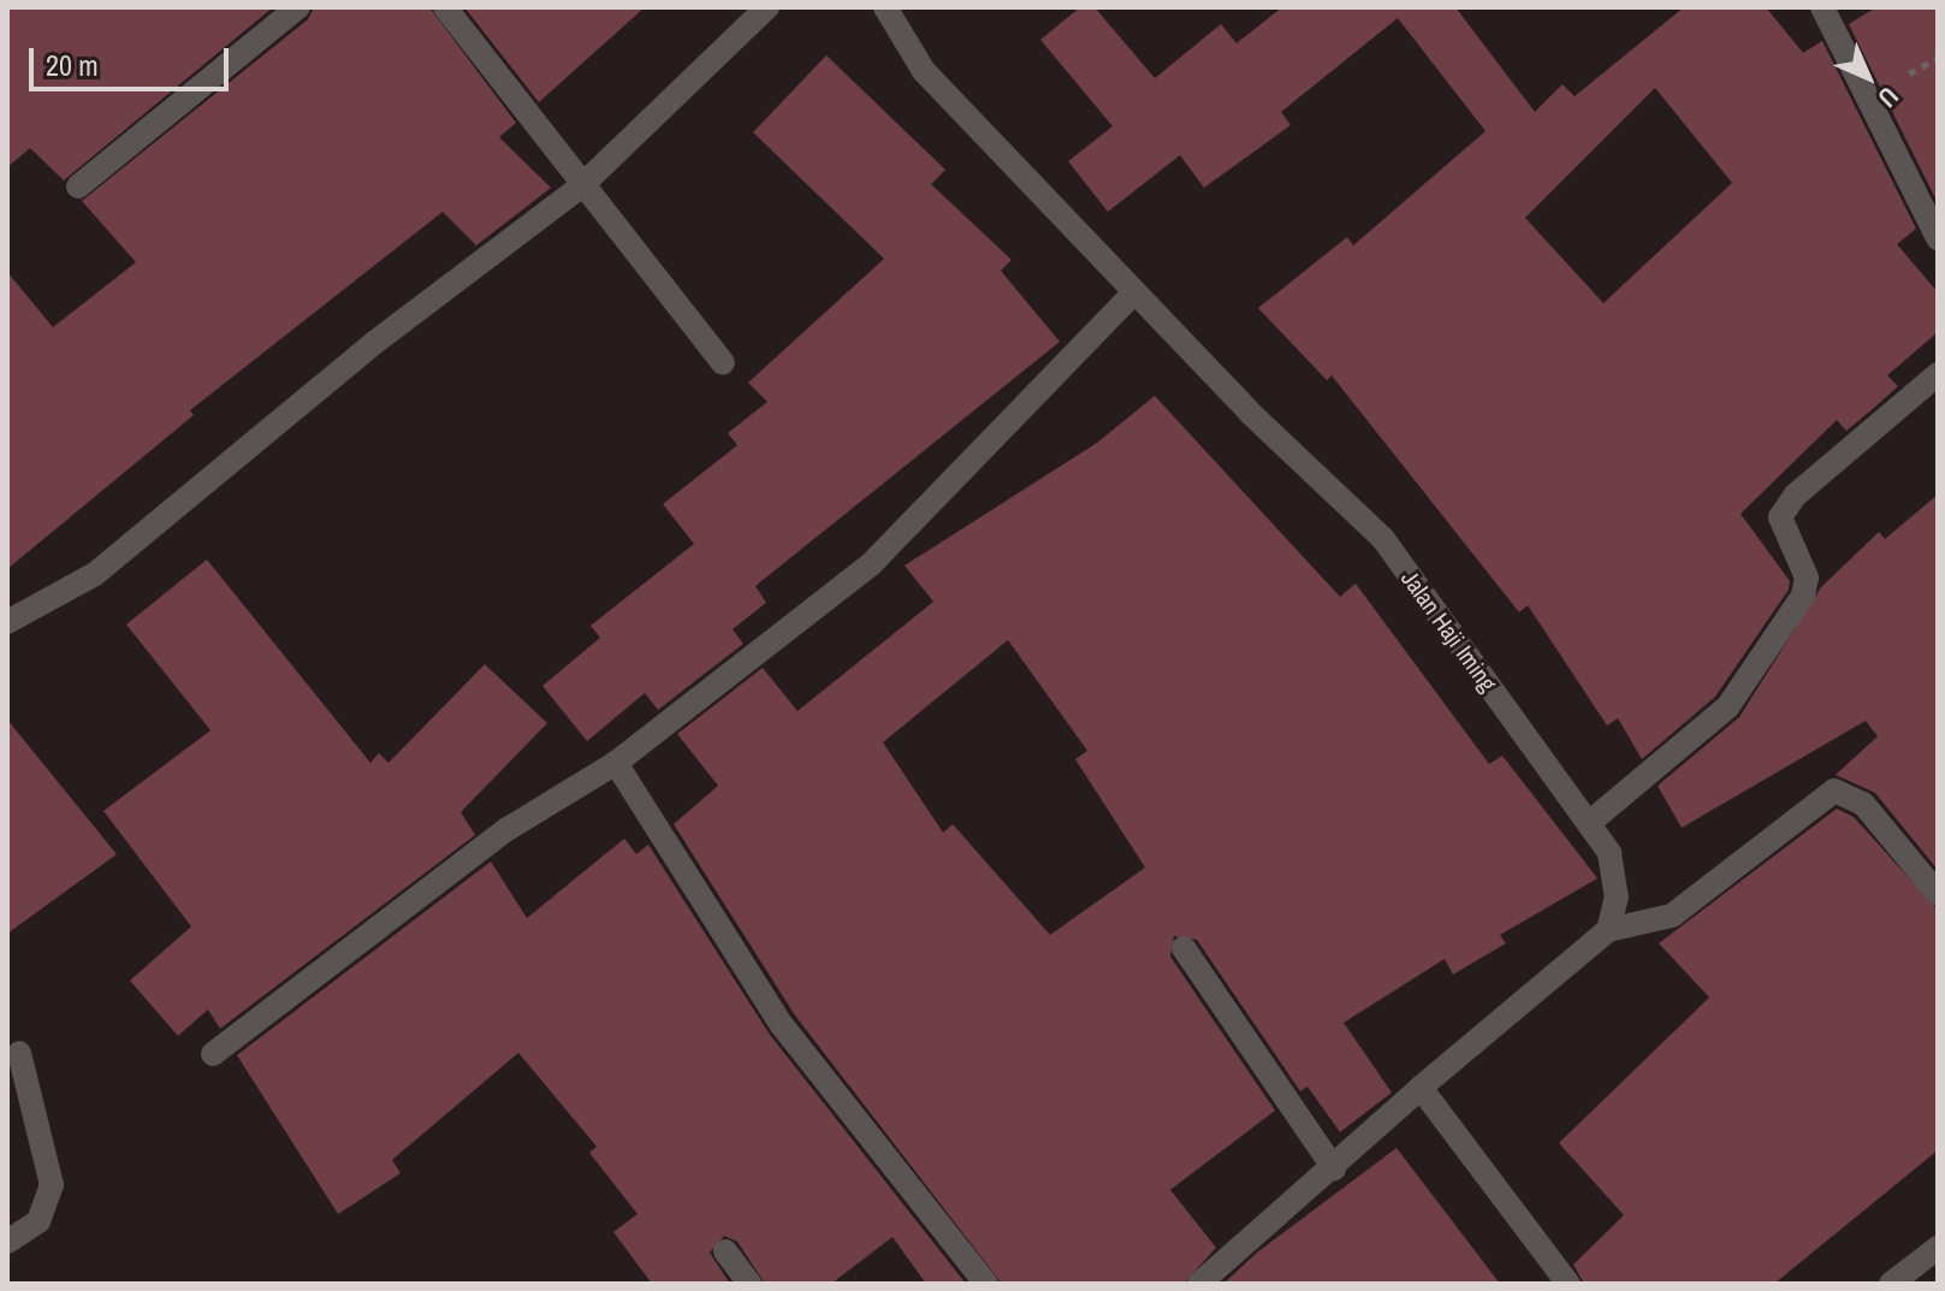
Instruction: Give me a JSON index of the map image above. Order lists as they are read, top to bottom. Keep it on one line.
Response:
{"streets":{"street":["Jalan Haji Iming"]},"scale_bar":"20 m","north":"bottom right"}
